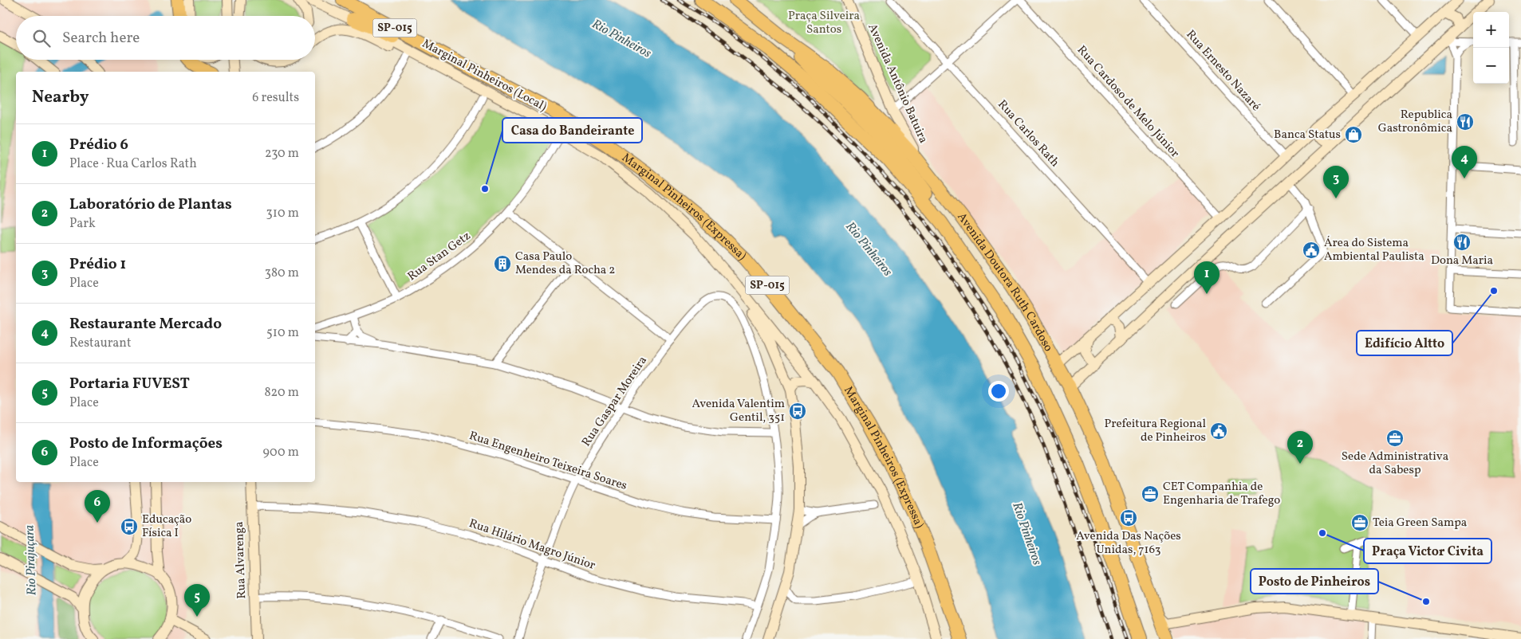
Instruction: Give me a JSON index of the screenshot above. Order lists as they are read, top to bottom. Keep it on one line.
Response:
{"streets":{"highway":["SP-015","Marginal Pinheiros (Expressa)","Avenida Doutora Ruth Cardoso"],"main road":["Marginal Pinheiros (Local)","Avenida Antônio Batuira","Rua Alvarenga"],"street":["Rua Ernesto Nazaré","Rua Cardoso de Melo Júnior","Rua Carlos Rath","Rua Stan Getz","Rua Gaspar Moreira","Rua Engenheiro Teixeira Soares","Rua Hilário Magro Júnior"]},"crossings":[["Avenida Antônio Batuira","Avenida Doutora Ruth Cardoso"],["Rua Gaspar Moreira","Rua Engenheiro Teixeira Soares"],["Rua Gaspar Moreira","Rua Hilário Magro Júnior"],["Rua Hilário Magro Júnior","Rua Alvarenga"]],"water":["Rio Pinheiros","Rio Pirajuçara"],"parks":["Praça Silveira Santos"],"places":{"restaurant":["Republica Gastronômica","Dona Maria"],"shop":["Banca Status"],"other":["Casa do Bandeirante","Edifício Altto","Praça Victor Civita","Posto de Pinheiros"],"public building":["Área do Sistema Ambiental Paulista","Prefeitura Regional de Pinheiros"],"building":["Casa Paulo Mendes da Rocha 2"],"bus stop":["Avenida Valentim Gentil, 351","Avenida Das Nações Unidas, 7163","Educação Física I"],"office":["Sede Administrativa da Sabesp","CET Companhia de Engenharia de Trafego","Teia Green Sampa"]},"page":{"map_buttons":["+","−"],"search":"Search here","heading":["Nearby","6 results"],"list":[{"mark":"1","name":"Prédio 6","note":"Place · Rua Carlos Rath","value":"230 m"},{"mark":"2","name":"Laboratório de Plantas","note":"Park","value":"310 m"},{"mark":"3","name":"Prédio 1","note":"Place","value":"380 m"},{"mark":"4","name":"Restaurante Mercado","note":"Restaurant","value":"510 m"},{"mark":"5","name":"Portaria FUVEST","note":"Place","value":"820 m"},{"mark":"6","name":"Posto de Informações","note":"Place","value":"900 m"}],"pins":["4","3","1","2","6","5"]}}
